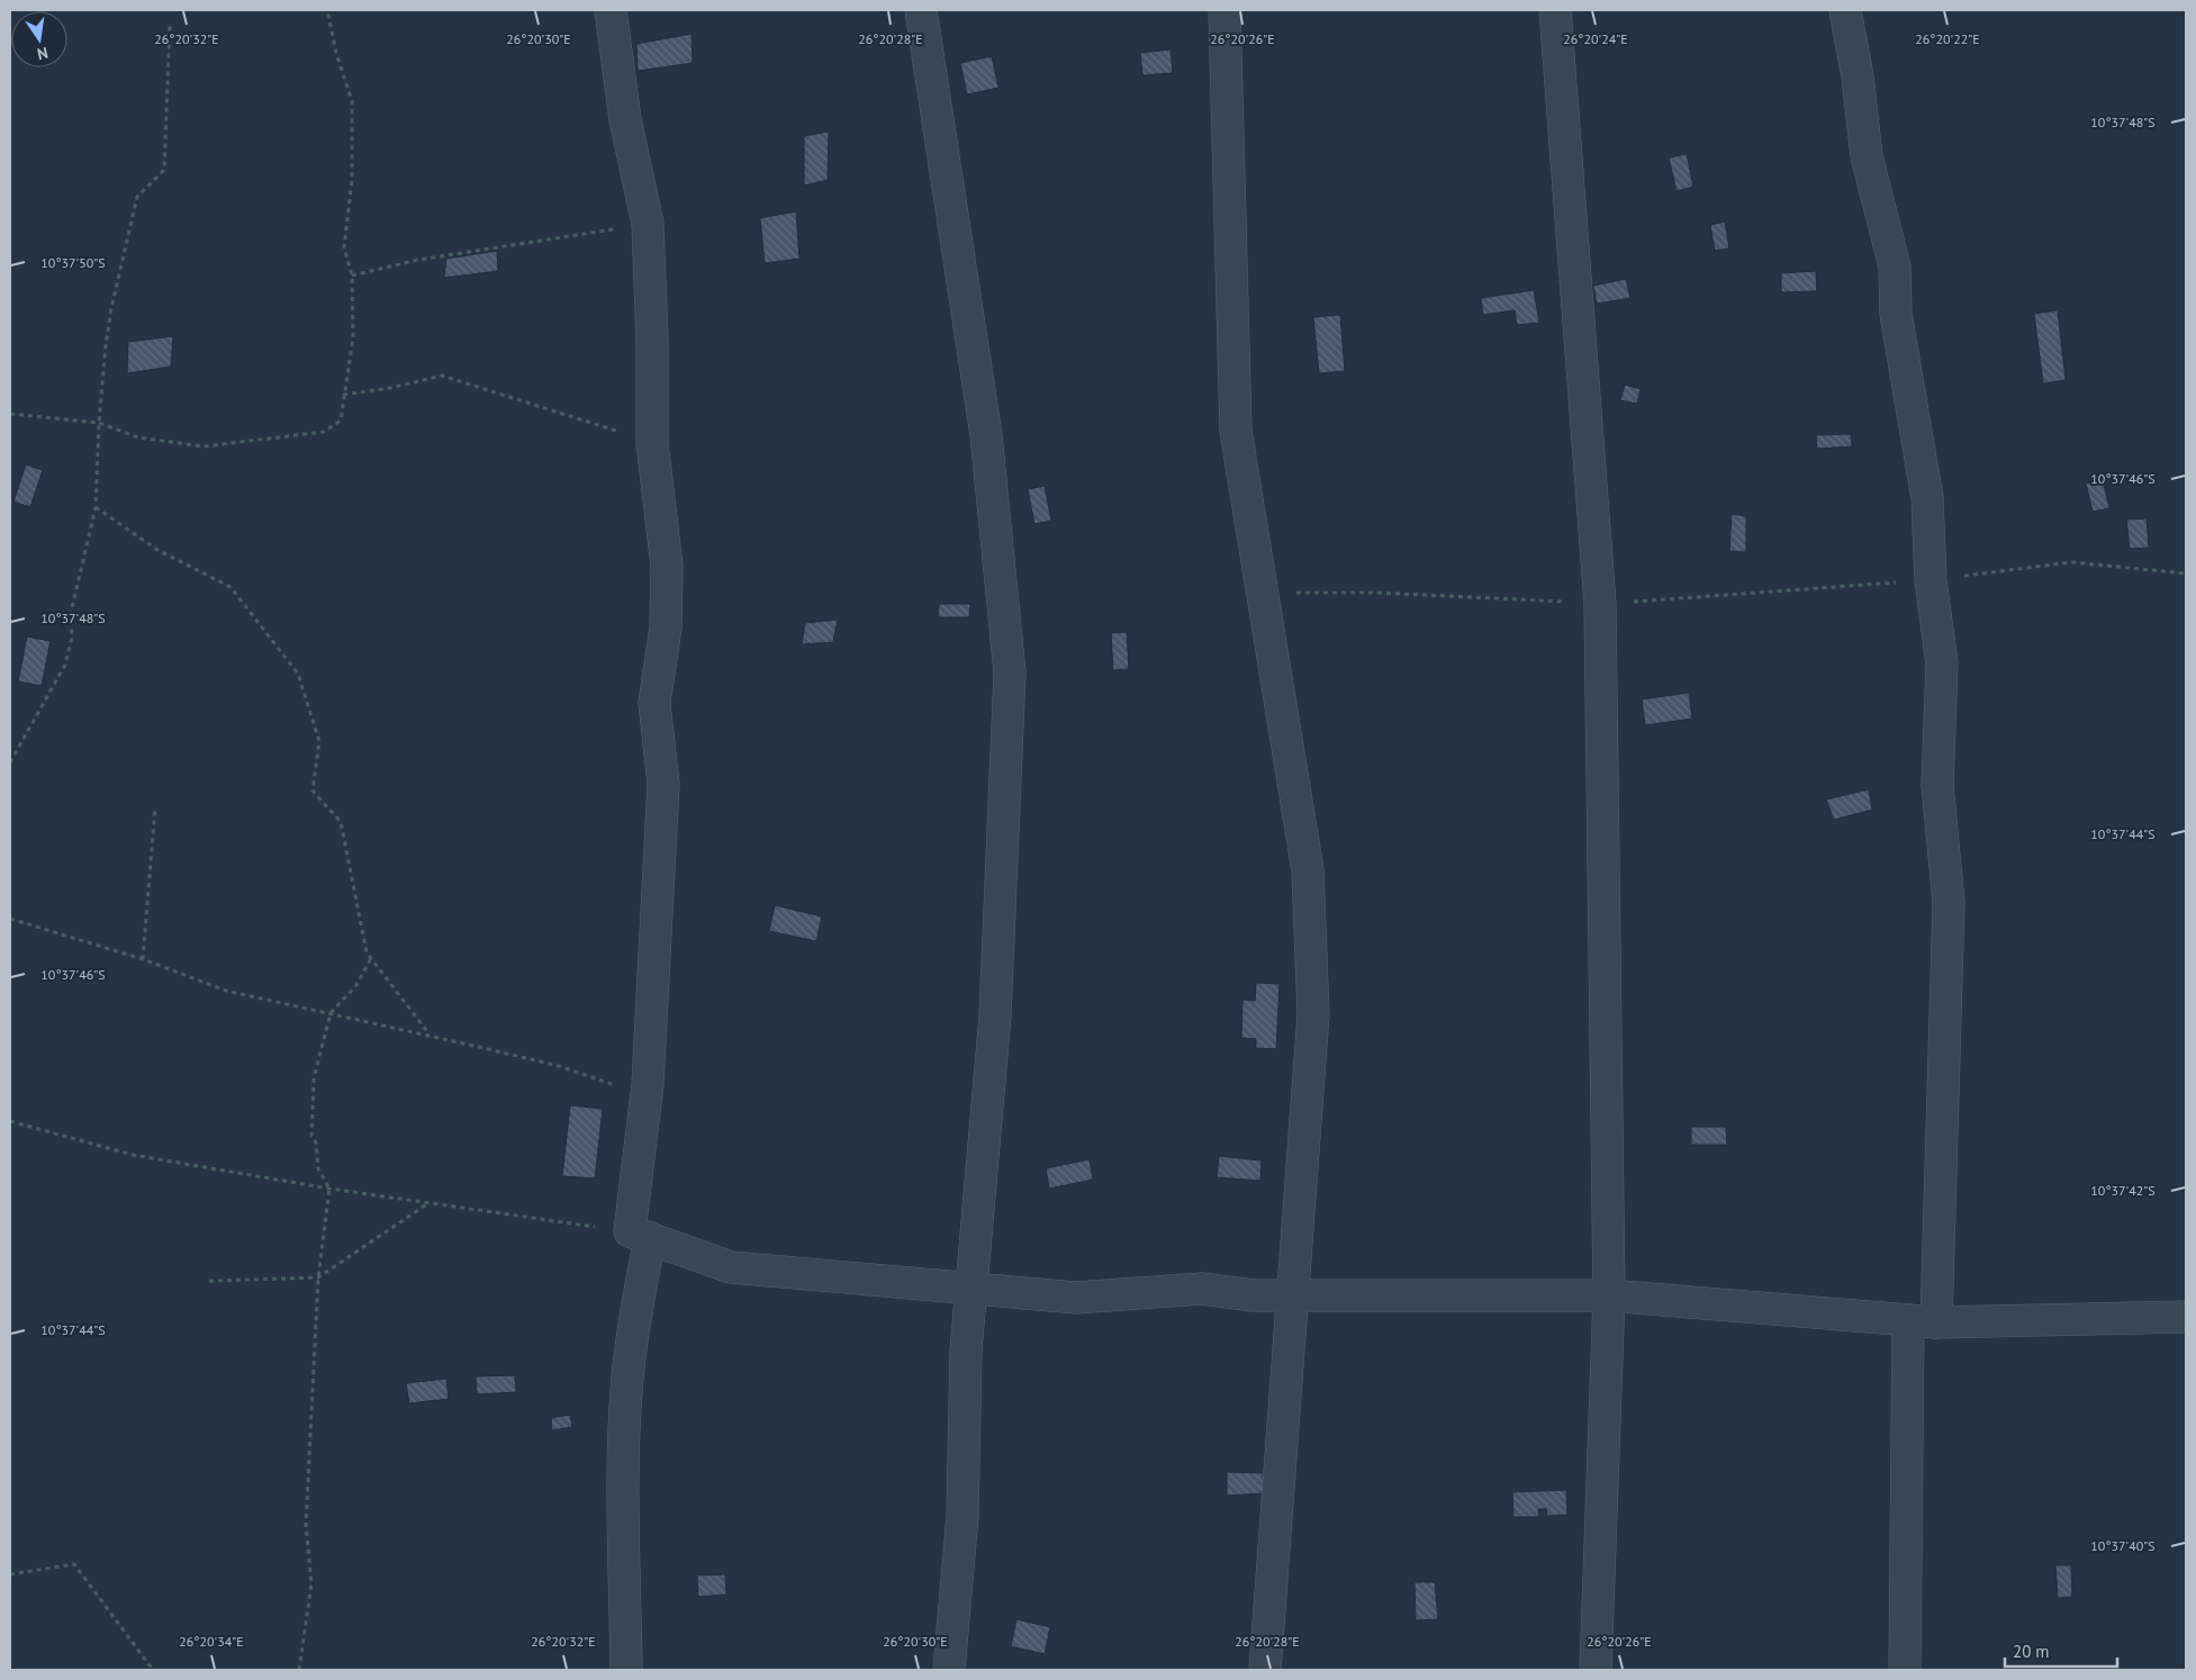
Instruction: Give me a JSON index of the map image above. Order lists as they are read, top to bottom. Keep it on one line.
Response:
{"scale_bar":"20 m","north":"bottom","coordinates":["26°20'32\"E","26°20'30\"E","26°20'28\"E","26°20'26\"E","26°20'24\"E","26°20'22\"E","10°37'48\"S","10°37'50\"S","10°37'46\"S","10°37'44\"S","10°37'42\"S","10°37'40\"S","26°20'34\"E"]}
